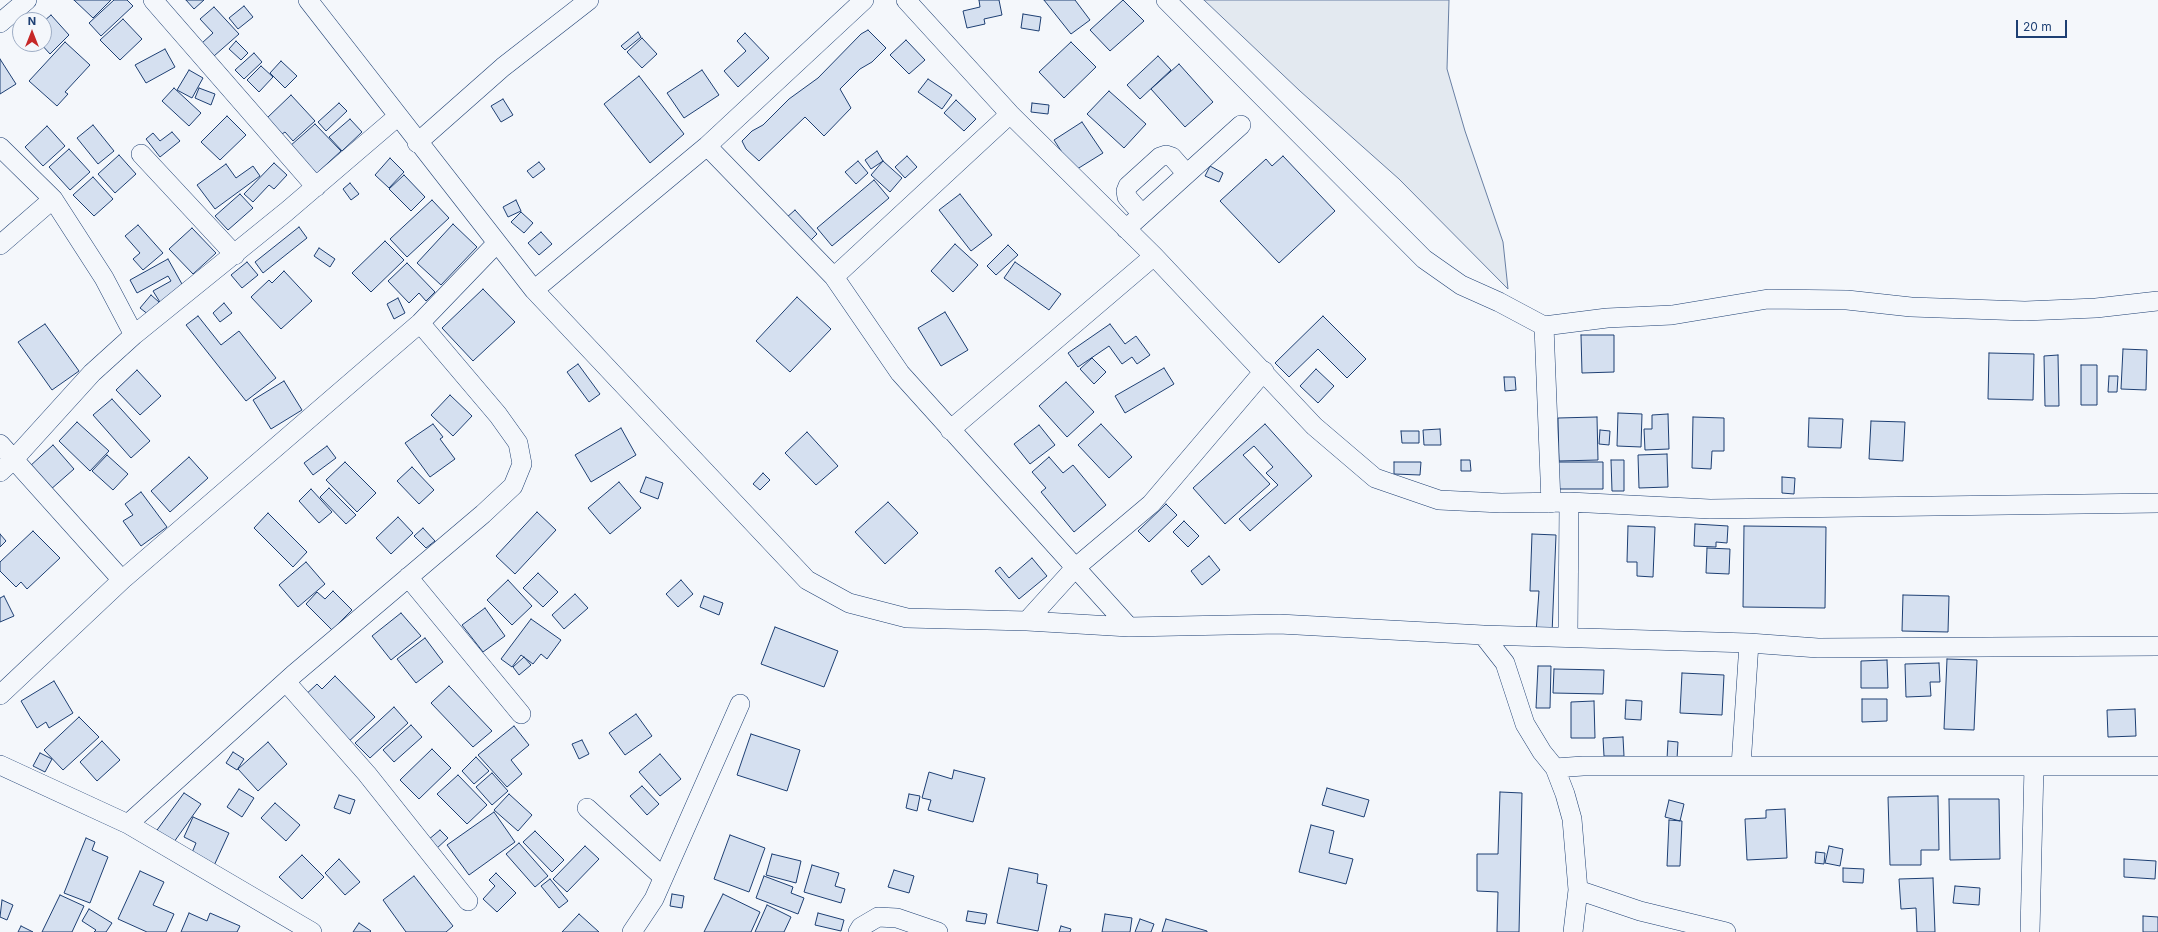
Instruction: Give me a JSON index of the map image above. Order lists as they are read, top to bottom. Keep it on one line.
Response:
{"scale_bar":"20 m","north":"top"}
